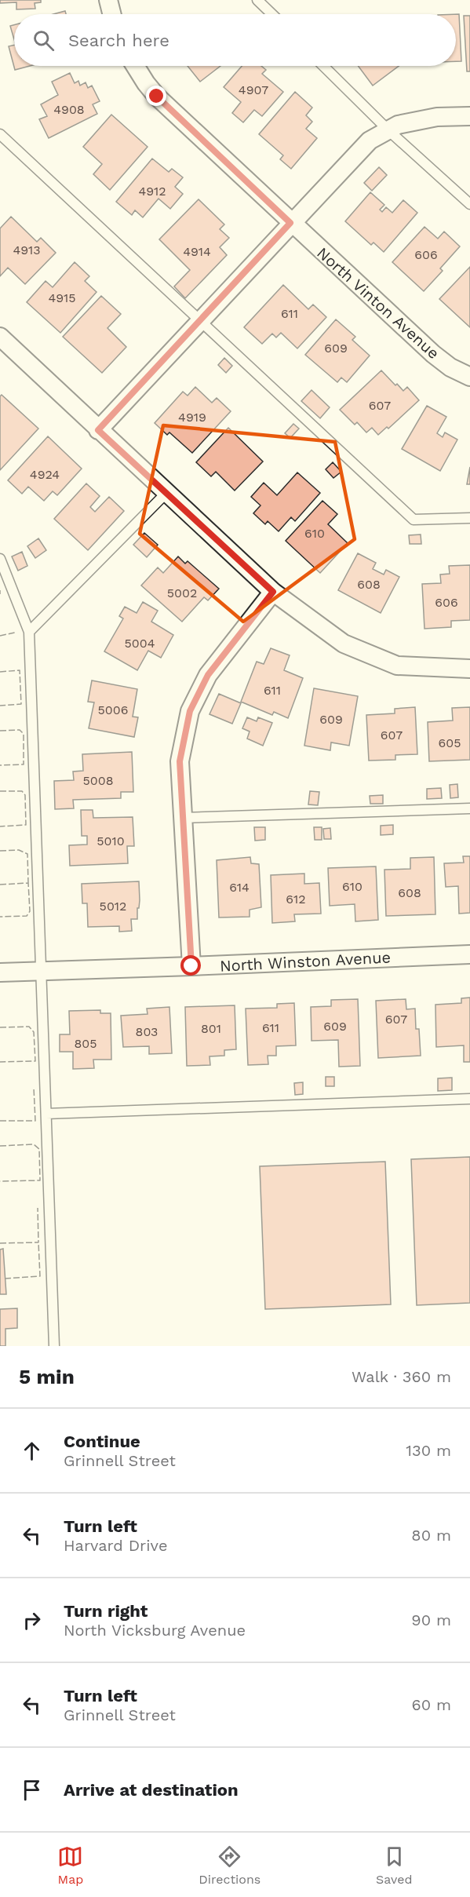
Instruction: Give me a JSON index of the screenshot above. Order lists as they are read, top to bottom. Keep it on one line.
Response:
{"streets":{"street":["North Vinton Avenue","North Winston Avenue"]},"house_numbers":["4907","4908","4912","4913","4914","606","4915","611","609","607","4919","4924","610","608","5002","606","5004","611","5006","609","607","605","5008","5010","610","614","608","612","5012","607","609","611","801","803","805"],"page":{"search":"Search here","heading":["5 min","Walk · 360 m"],"list":[["Continue","Grinnell Street","130 m"],["Turn left","Harvard Drive","80 m"],["Turn right","North Vicksburg Avenue","90 m"],["Turn left","Grinnell Street","60 m"],"Arrive at destination"],"nav":["Map","Directions","Saved"]}}
